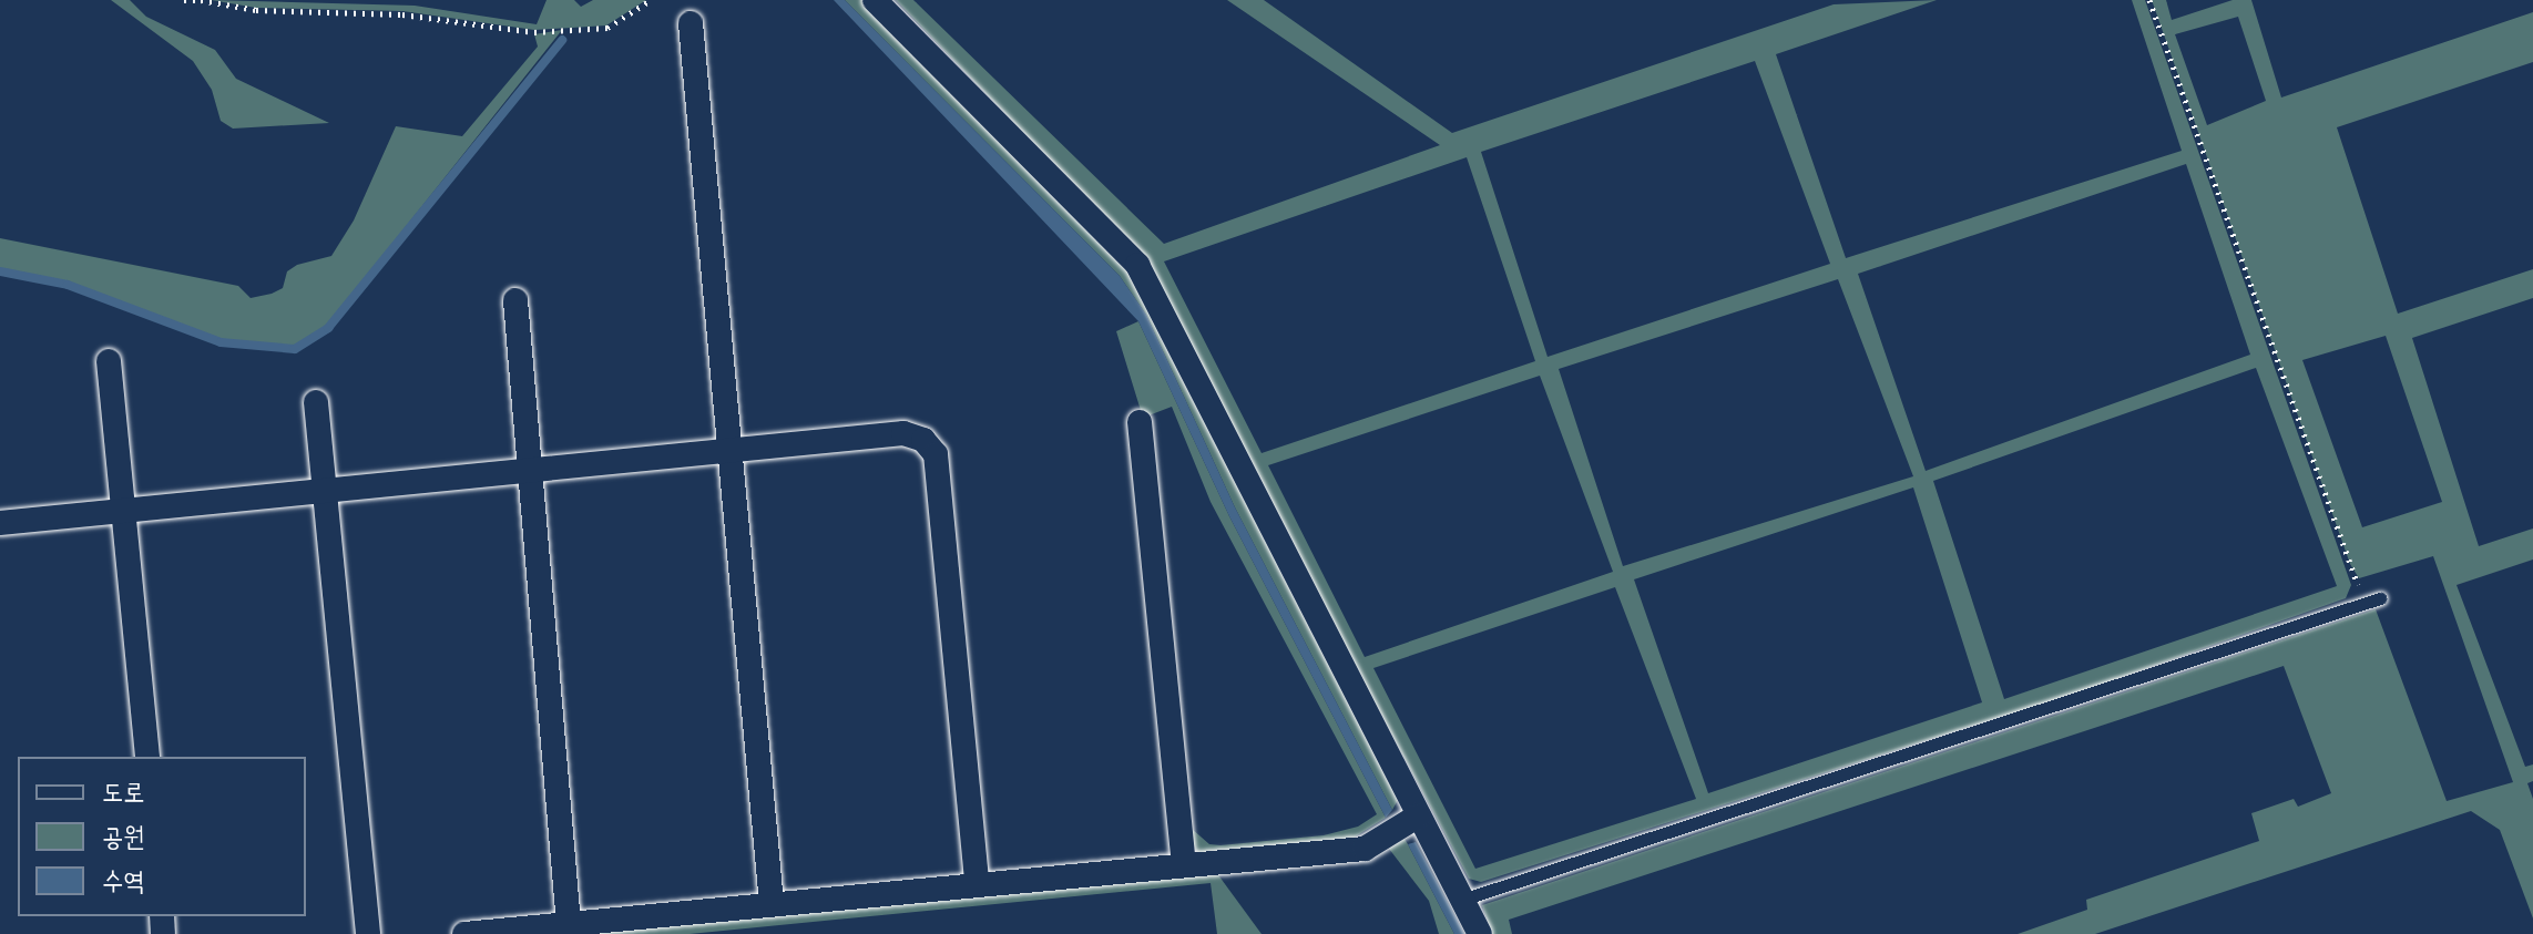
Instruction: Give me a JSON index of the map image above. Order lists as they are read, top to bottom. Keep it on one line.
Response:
{"legend":["도로","공원","수역"]}
